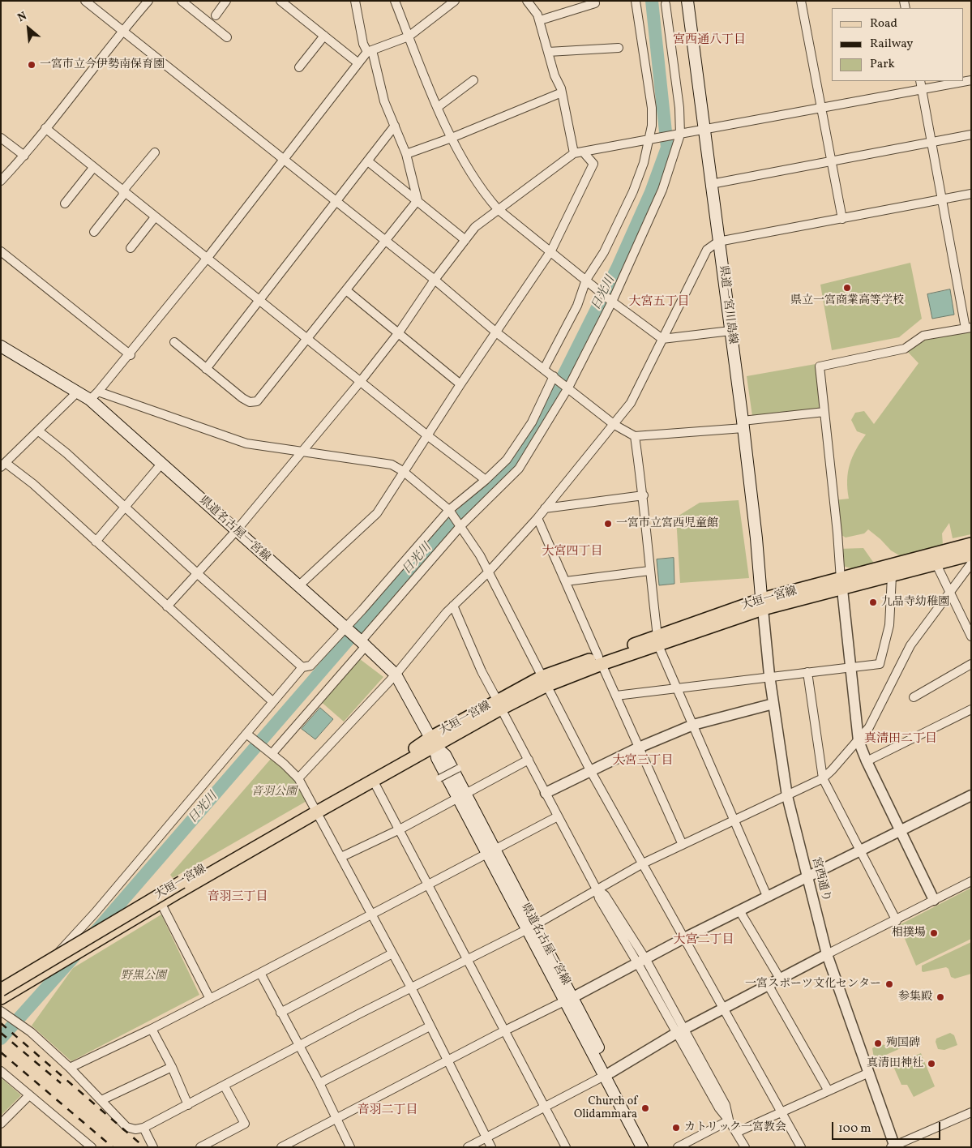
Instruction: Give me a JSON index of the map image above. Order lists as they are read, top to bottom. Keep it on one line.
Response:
{"streets":{"main road":["県道一宮川島線","県道名古屋一宮線","大垣一宮線"],"street":["宮西通り"]},"crossings":[["県道一宮川島線","大垣一宮線"],["県道一宮川島線","宮西通り"],["県道名古屋一宮線","大垣一宮線"],["大垣一宮線","宮西通り"]],"districts":["宮西通八丁目","大宮五丁目","大宮四丁目","真清田二丁目","大宮三丁目","音羽三丁目","大宮二丁目","音羽二丁目"],"water":["日光川"],"parks":["音羽公園","野黒公園"],"places":["一宮市立今伊勢南保育園","県立一宮商業高等学校","一宮市立宮西児童館","九品寺幼稚園","相撲場","一宮スポーツ文化センター","参集殿","殉国碑","真清田神社","Church of Olidammara","カトリック一宮教会"],"legend":["Road","Railway","Park"],"scale_bar":"100 m","north":"top left"}
